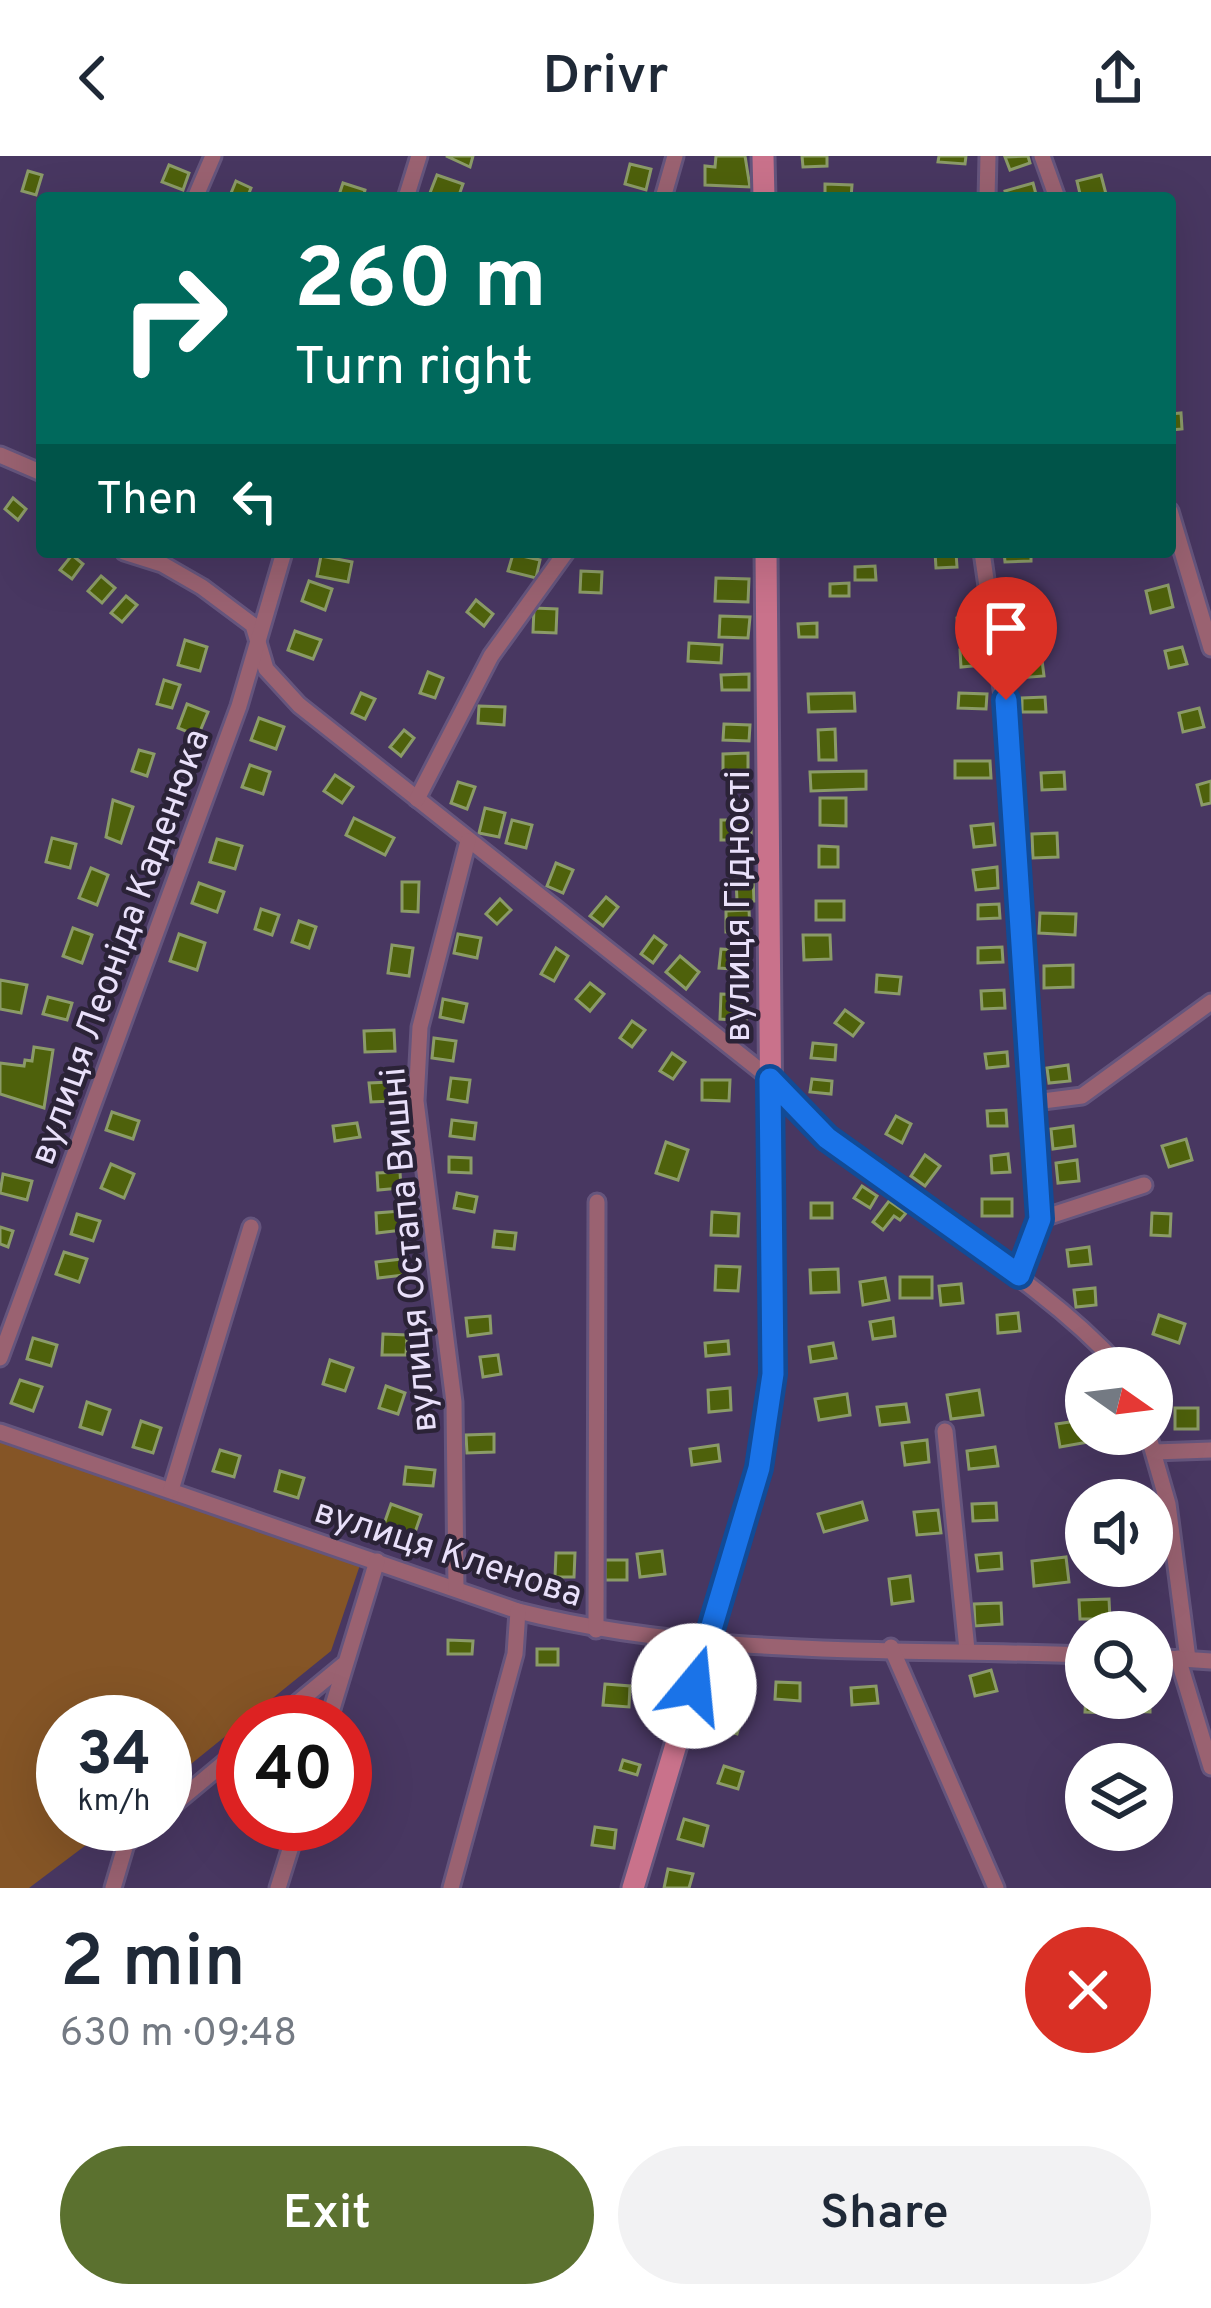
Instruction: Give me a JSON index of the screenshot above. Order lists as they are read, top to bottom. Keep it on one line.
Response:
{"streets":{"street":["вулиця Гідності","вулиця Леоніда Каденюка","вулиця Остапа Вишні","вулиця Кленова"]},"crossings":[["вулиця Гідності","вулиця Кленова"],["вулиця Остапа Вишні","вулиця Кленова"]],"north":"right","page":{"header":"Drivr","turn":["260 m","Turn right"],"then":"Then","speed":"34 km/h","limit":"40","heading":["2 min","630 m · 09:48"],"buttons":["Exit","Share"]}}
